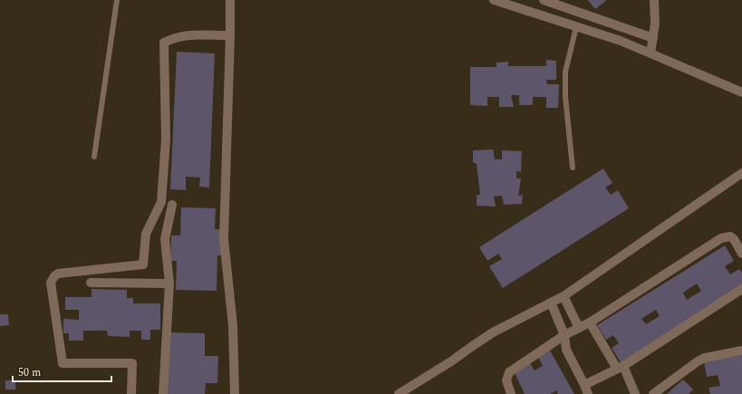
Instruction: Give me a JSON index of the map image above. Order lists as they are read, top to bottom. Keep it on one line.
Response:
{"scale_bar":"50 m"}
